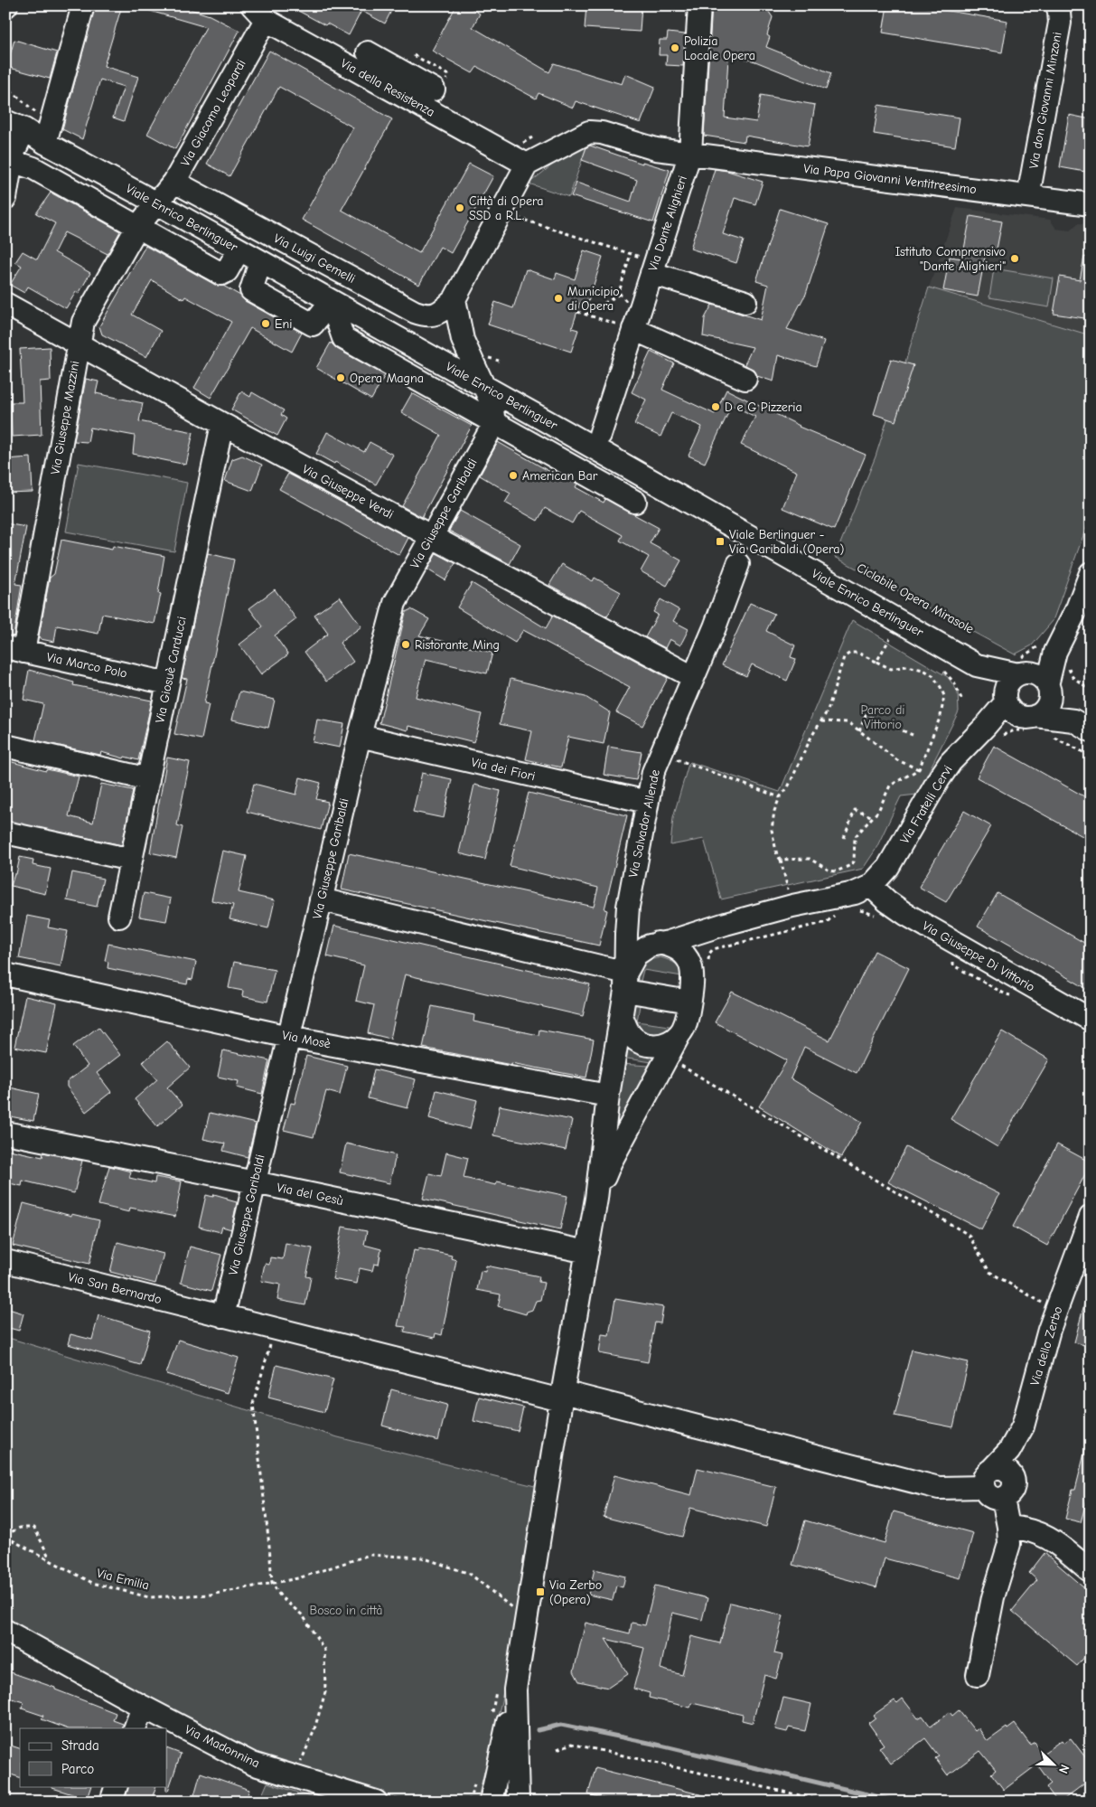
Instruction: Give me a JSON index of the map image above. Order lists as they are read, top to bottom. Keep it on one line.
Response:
{"streets":{"street":["Via della Resistenza","Via don Giovanni Minzoni","Via Giacomo Leopardi","Via Papa Giovanni Ventitreesimo","Viale Enrico Berlinguer","Via Dante Alighieri","Via Luigi Gemelli","Via Giuseppe Mazzini","Via Giuseppe Verdi","Via Giuseppe Garibaldi","Via Marco Polo","Via Giosuè Carducci","Via dei Fiori","Via Fratelli Cervi","Via Salvador Allende","Via Giuseppe Di Vittorio","Via Mosè","Via del Gesù","Via San Bernardo","Via dello Zerbo","Via Madonnina"],"path":["Via Emilia"]},"crossings":[["Via della Resistenza","Via Giacomo Leopardi"],["Via della Resistenza","Via Papa Giovanni Ventitreesimo"],["Via don Giovanni Minzoni","Via Papa Giovanni Ventitreesimo"],["Via Giacomo Leopardi","Viale Enrico Berlinguer"],["Via Giacomo Leopardi","Via Luigi Gemelli"],["Via Giacomo Leopardi","Via Giuseppe Mazzini"],["Via Papa Giovanni Ventitreesimo","Via Dante Alighieri"],["Viale Enrico Berlinguer","Via Giuseppe Mazzini"],["Viale Enrico Berlinguer","Via Fratelli Cervi"],["Via Giuseppe Mazzini","Via Giuseppe Verdi"],["Via Giuseppe Mazzini","Via Marco Polo"],["Via Giuseppe Verdi","Via Giuseppe Garibaldi"],["Via Giuseppe Verdi","Via Giosuè Carducci"],["Via Giuseppe Verdi","Via Salvador Allende"],["Via Giuseppe Garibaldi","Via dei Fiori"],["Via Giuseppe Garibaldi","Via Mosè"],["Via Giuseppe Garibaldi","Via del Gesù"],["Via Giuseppe Garibaldi","Via San Bernardo"],["Via Marco Polo","Via Giosuè Carducci"],["Via dei Fiori","Via Salvador Allende"],["Via Fratelli Cervi","Via Giuseppe Di Vittorio"],["Via Salvador Allende","Via Mosè"],["Via San Bernardo","Via dello Zerbo"]],"parks":["Parco di Vittorio","Bosco in città"],"places":{"other":["Polizia Locale Opera","Città di Opera SSD a R.L.","Istituto Comprensivo \"Dante Alighieri\"","Municipio di Opera","Eni","Opera Magna","D e G Pizzeria","American Bar","Ristorante Ming"],"transit":["Viale Berlinguer - Via Garibaldi (Opera)","Via Zerbo (Opera)"]},"legend":["Strada","Parco"],"north":"bottom right"}
